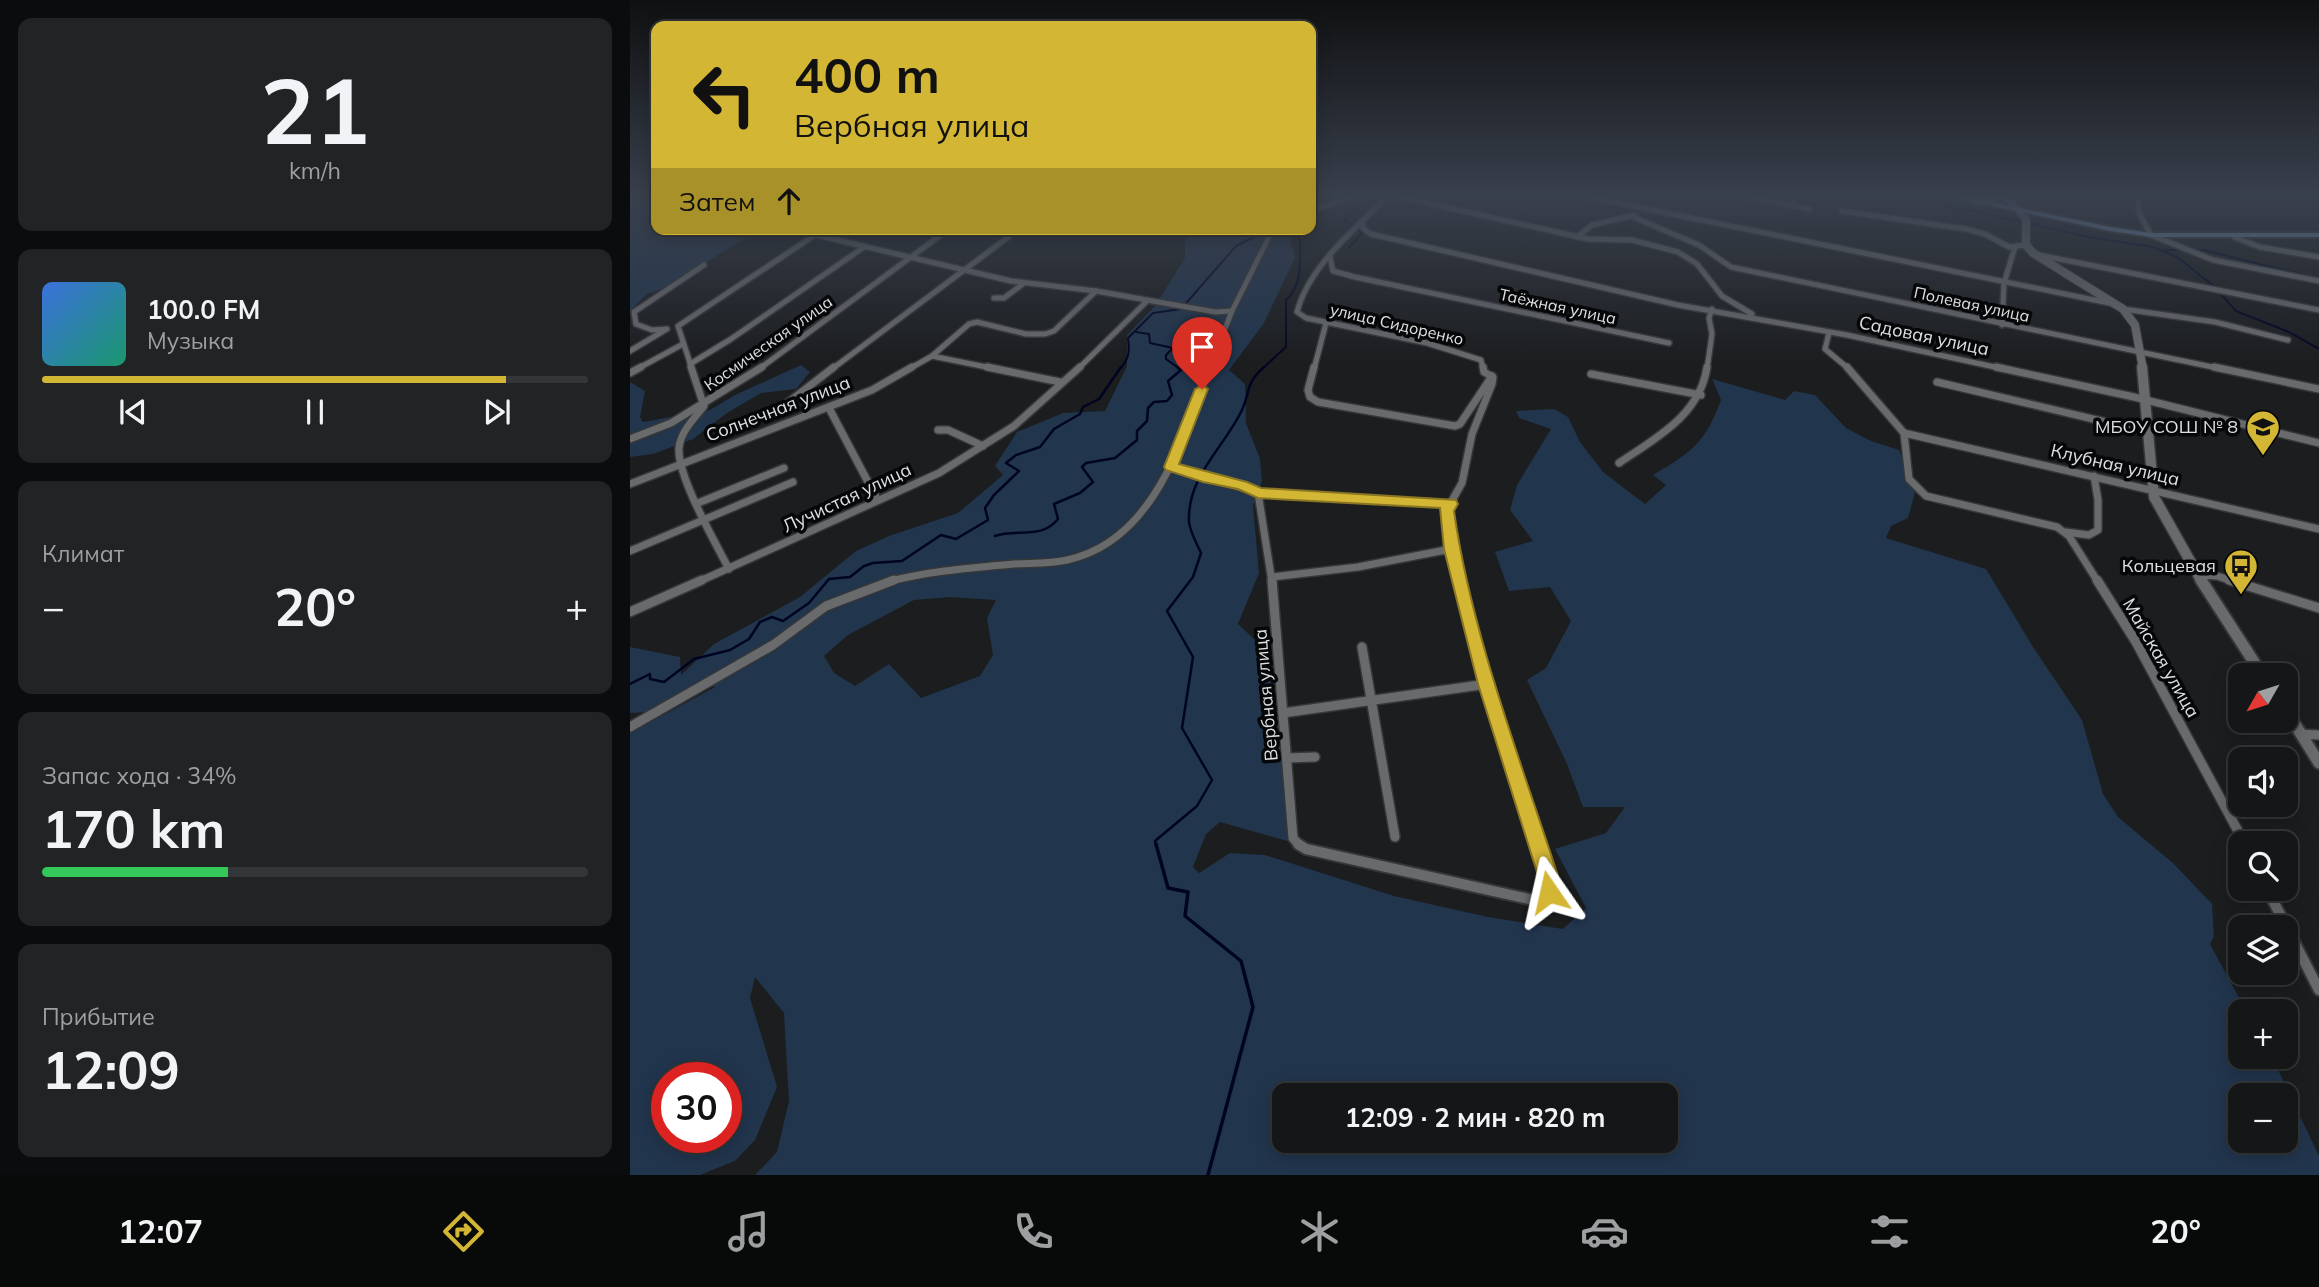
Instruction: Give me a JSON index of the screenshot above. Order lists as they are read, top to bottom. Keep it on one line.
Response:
{"streets":{"street":["Полевая улица","Таёжная улица","улица Сидоренко","Садовая улица","Космическая улица","Солнечная улица","Клубная улица","Лучистая улица","Майская улица","Вербная улица"]},"crossings":[["Таёжная улица","улица Сидоренко"]],"places":{"school or university":["МБОУ СОШ № 8"],"bus stop":["Кольцевая"]},"north":"bottom left","page":{"tile":[["21","km/h"],"Климат",["Запас хода · 34%","170 km"],["Прибытие","12:09"]],"turn":["400 m","Вербная улица"],"then":"Затем","song":["100.0 FM","Музыка"],"heat":["−","20°","+"],"map_buttons":["+","−"],"limit":"30","trip":"12:09 · 2 мин · 820 m","tabs":["12:07","20°"]}}
